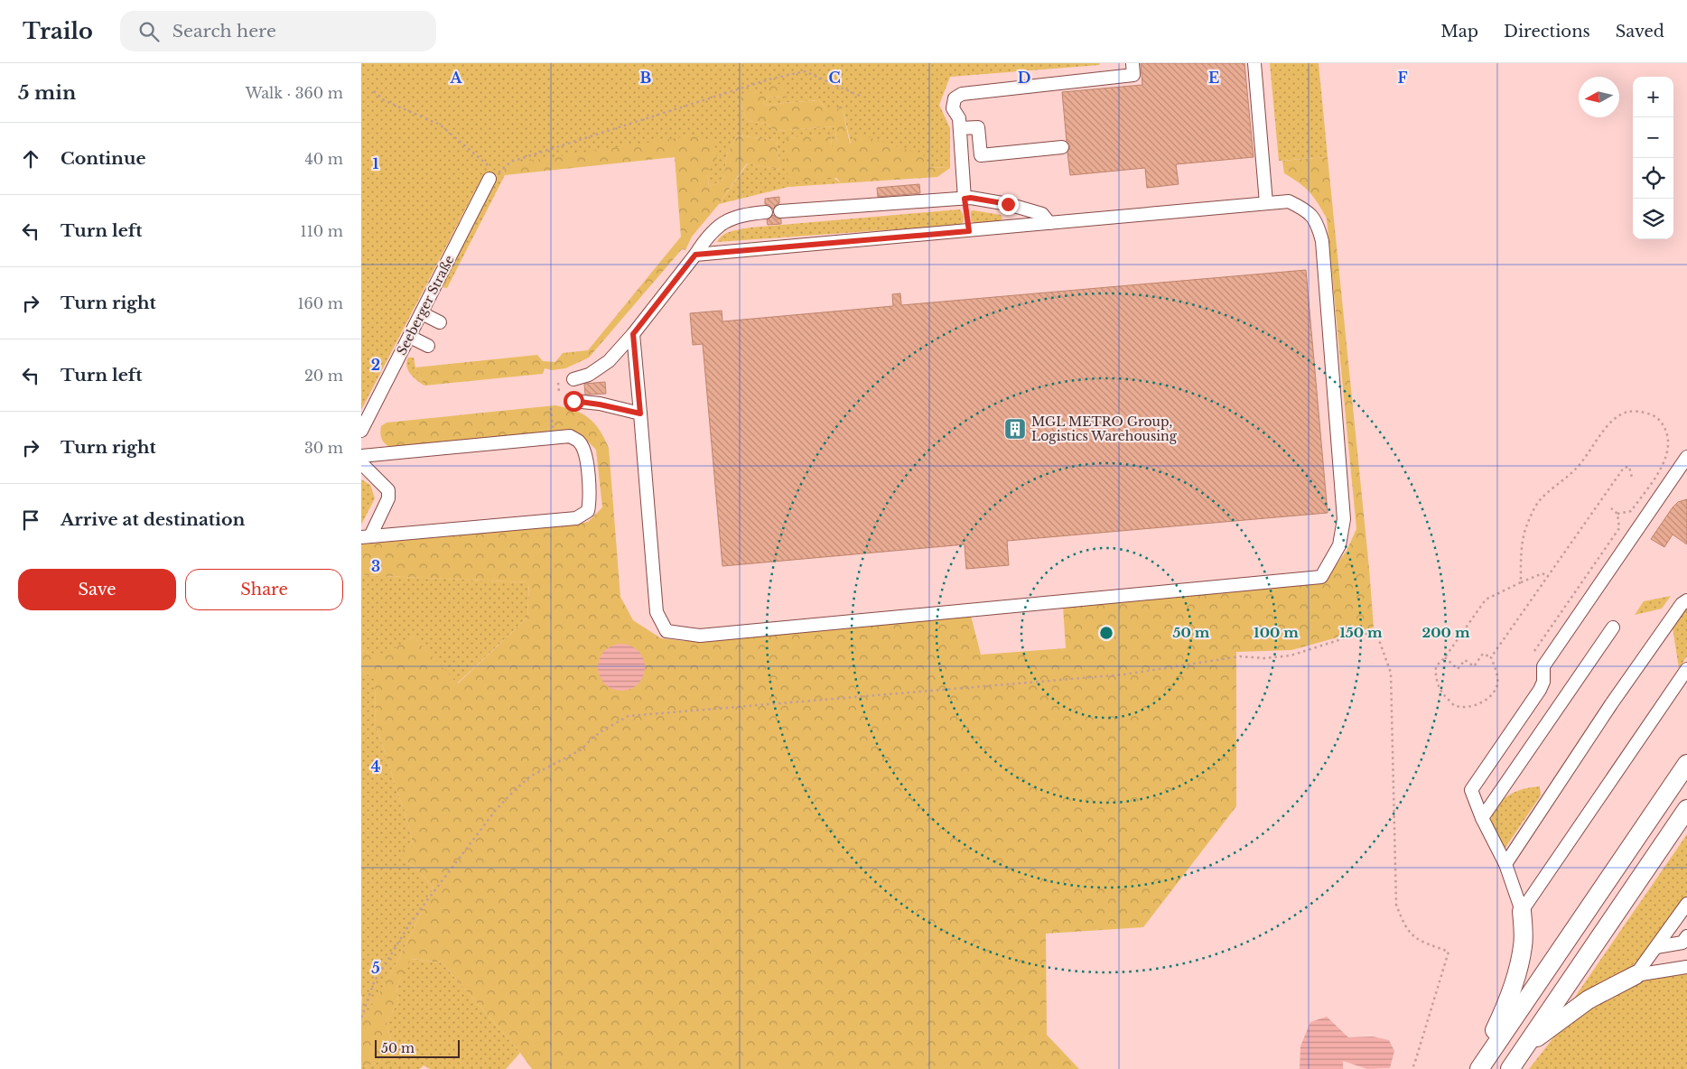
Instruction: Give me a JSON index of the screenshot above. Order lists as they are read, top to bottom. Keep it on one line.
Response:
{"streets":{"street":["Seeberger Straße"]},"places":{"building":["MGL METRO Group, Logistics Warehousing"]},"scale_bar":"50 m","north":"left","page":{"header":"Trailo","search":"Search here","nav":["Map","Directions","Saved"],"heading":["5 min","Walk · 360 m"],"map_buttons":["+","−"],"list":[["Continue","40 m"],["Turn left","110 m"],["Turn right","160 m"],["Turn left","20 m"],["Turn right","30 m"],"Arrive at destination"],"buttons":["Save","Share"],"scale":"50 m"},"grid":{"columns":["A","B","C","D","E","F"],"rows":["1","2","3","4","5"]},"rings":["50 m","100 m","150 m","200 m"]}
